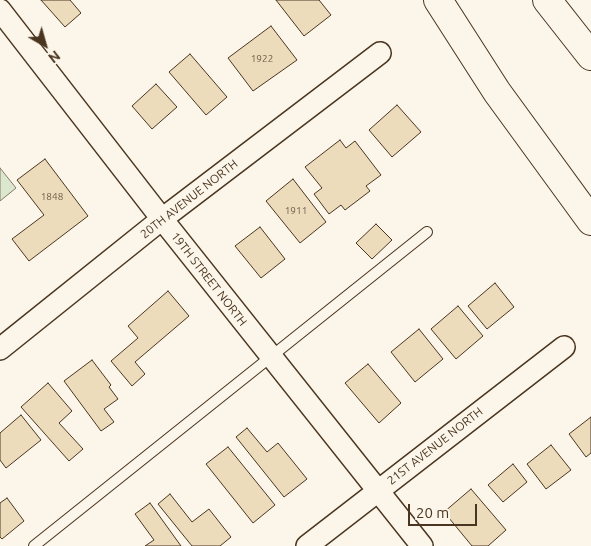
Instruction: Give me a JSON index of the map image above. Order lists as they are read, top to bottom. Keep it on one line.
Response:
{"streets":{"street":["20TH AVENUE NORTH","19TH STREET NORTH","21ST AVENUE NORTH"]},"crossings":[["20TH AVENUE NORTH","19TH STREET NORTH"],["19TH STREET NORTH","21ST AVENUE NORTH"]],"house_numbers":["1922","1848","1911"],"scale_bar":"20 m","north":"bottom right"}
